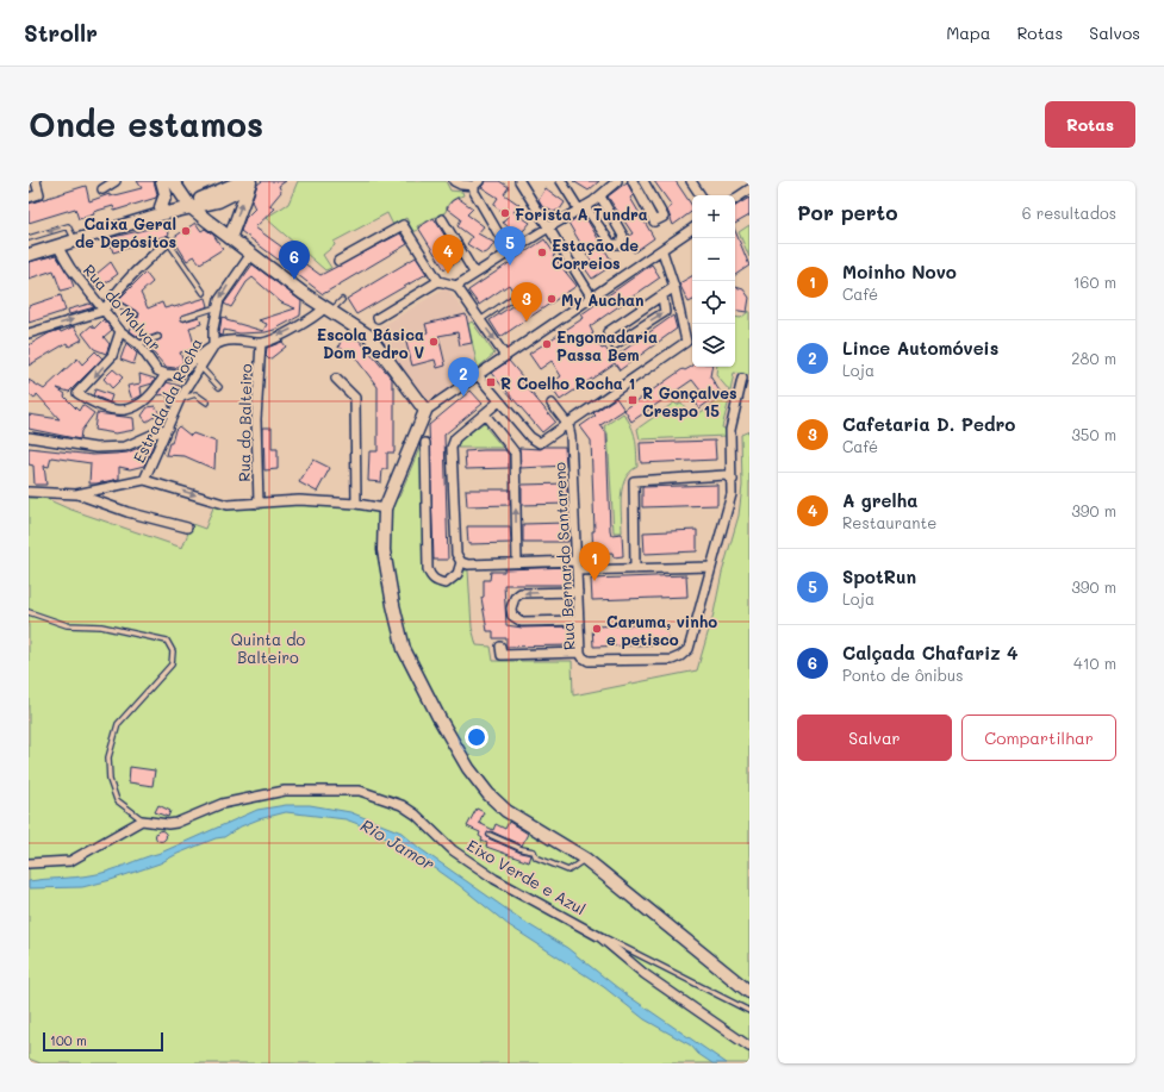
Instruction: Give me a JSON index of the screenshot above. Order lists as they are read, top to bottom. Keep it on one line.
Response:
{"streets":{"street":["Rua do Malvar","Estrada da Rocha","Rua do Balteiro","Rua Bernardo Santareno","Eixo Verde e Azul"]},"water":["Rio Jamor"],"parks":["Quinta do Balteiro"],"places":{"other":["Forista A Tundra","Caixa Geral de Depósitos","Estação de Correios","My Auchan","Escola Básica Dom Pedro V","Engomadaria Passa Bem","Caruma, vinho e petisco"],"transit":["R Coelho Rocha 1","R Gonçalves Crespo 15"]},"scale_bar":"100 m","page":{"header":"Strollr","nav":["Mapa","Rotas","Salvos"],"buttons":["Rotas",["Salvar","Compartilhar"]],"title":"Onde estamos","heading":["Por perto","6 resultados"],"map_buttons":["+","−"],"pins":["5","4","6","3","2","1"],"list":[{"mark":"1","name":"Moinho Novo","note":"Café","value":"160 m"},{"mark":"2","name":"Lince Automóveis","note":"Loja","value":"280 m"},{"mark":"3","name":"Cafetaria D. Pedro","note":"Café","value":"350 m"},{"mark":"4","name":"A grelha","note":"Restaurante","value":"390 m"},{"mark":"5","name":"SpotRun","note":"Loja","value":"390 m"},{"mark":"6","name":"Calçada Chafariz 4","note":"Ponto de ônibus","value":"410 m"}],"scale":"100 m"}}
